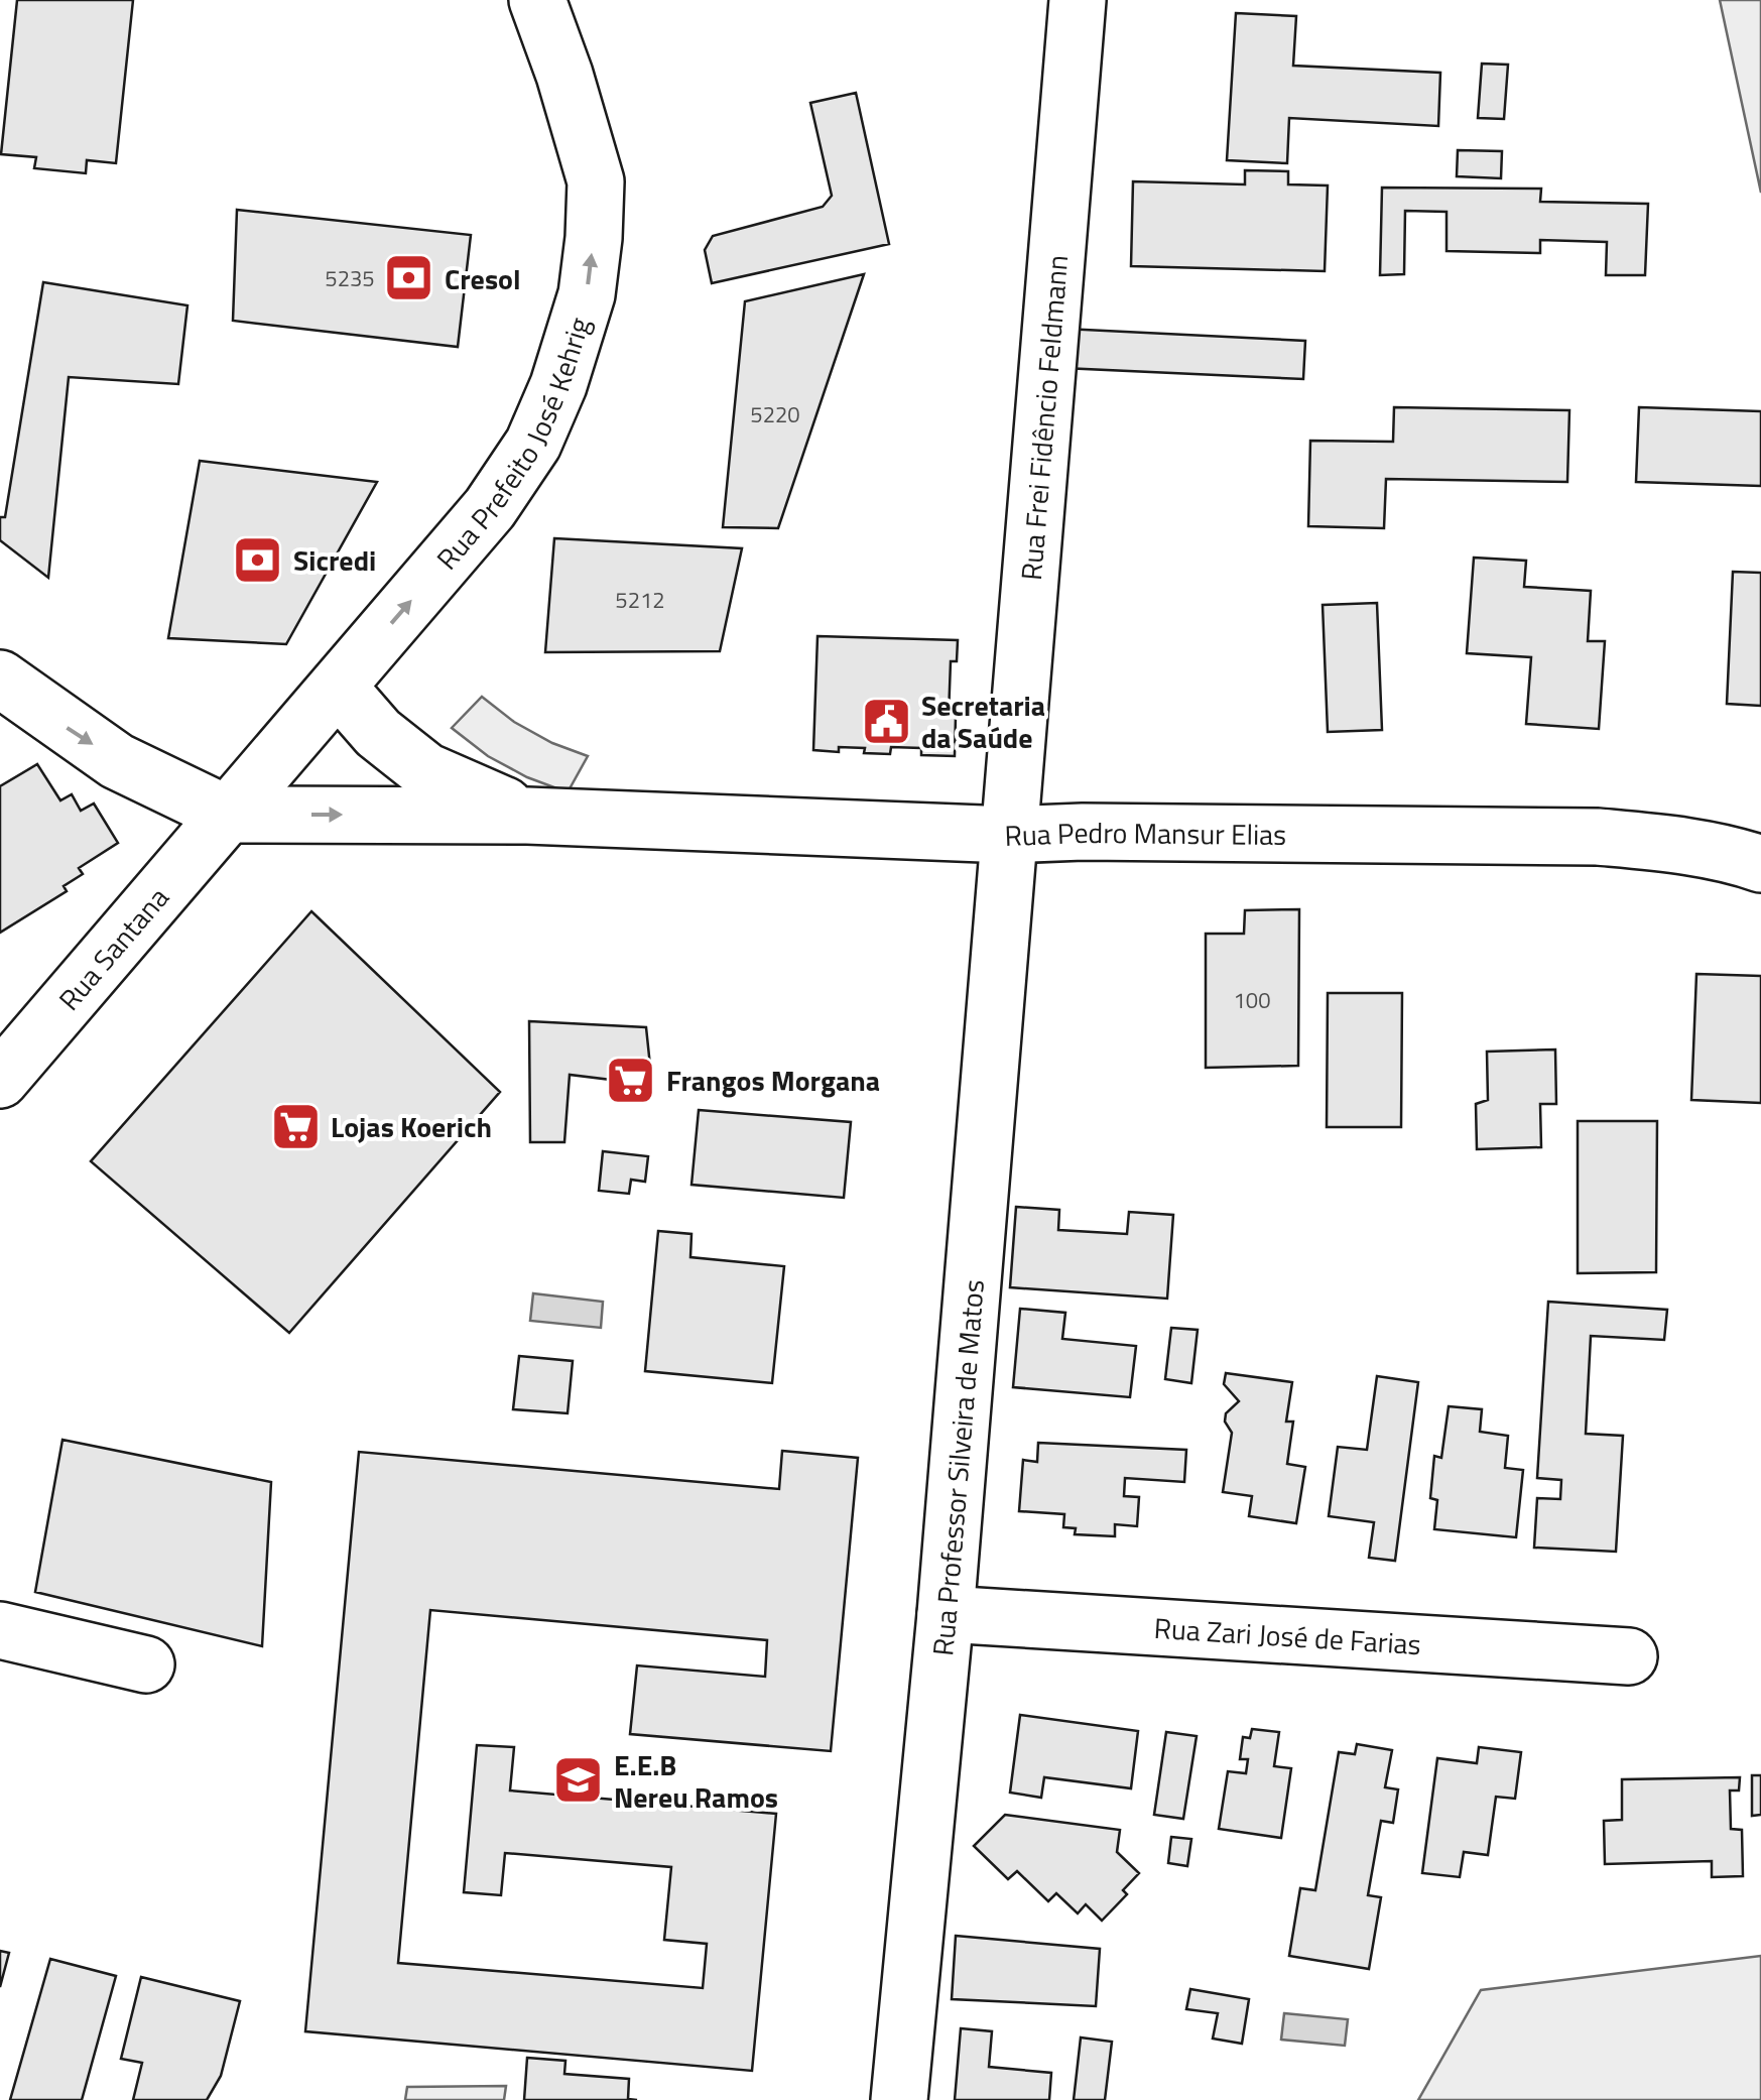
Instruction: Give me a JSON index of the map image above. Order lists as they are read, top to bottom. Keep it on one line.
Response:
{"streets":{"main road":["Rua Frei Fidêncio Feldmann","Rua Prefeito José Kehrig","Rua Pedro Mansur Elias","Rua Santana","Rua Professor Silveira de Matos","Rua Zari José de Farias"]},"crossings":[["Rua Frei Fidêncio Feldmann","Rua Pedro Mansur Elias"],["Rua Frei Fidêncio Feldmann","Rua Professor Silveira de Matos"],["Rua Prefeito José Kehrig","Rua Pedro Mansur Elias"],["Rua Prefeito José Kehrig","Rua Santana"],["Rua Pedro Mansur Elias","Rua Santana"],["Rua Pedro Mansur Elias","Rua Professor Silveira de Matos"],["Rua Professor Silveira de Matos","Rua Zari José de Farias"]],"one_way":["Rua Prefeito José Kehrig"],"places":{"bank":["Cresol","Sicredi"],"public building":["Secretaria da Saúde"],"supermarket":["Frangos Morgana","Lojas Koerich"],"school or university":["E.E.B Nereu Ramos"]},"house_numbers":["5235","5220","5212","100"]}
